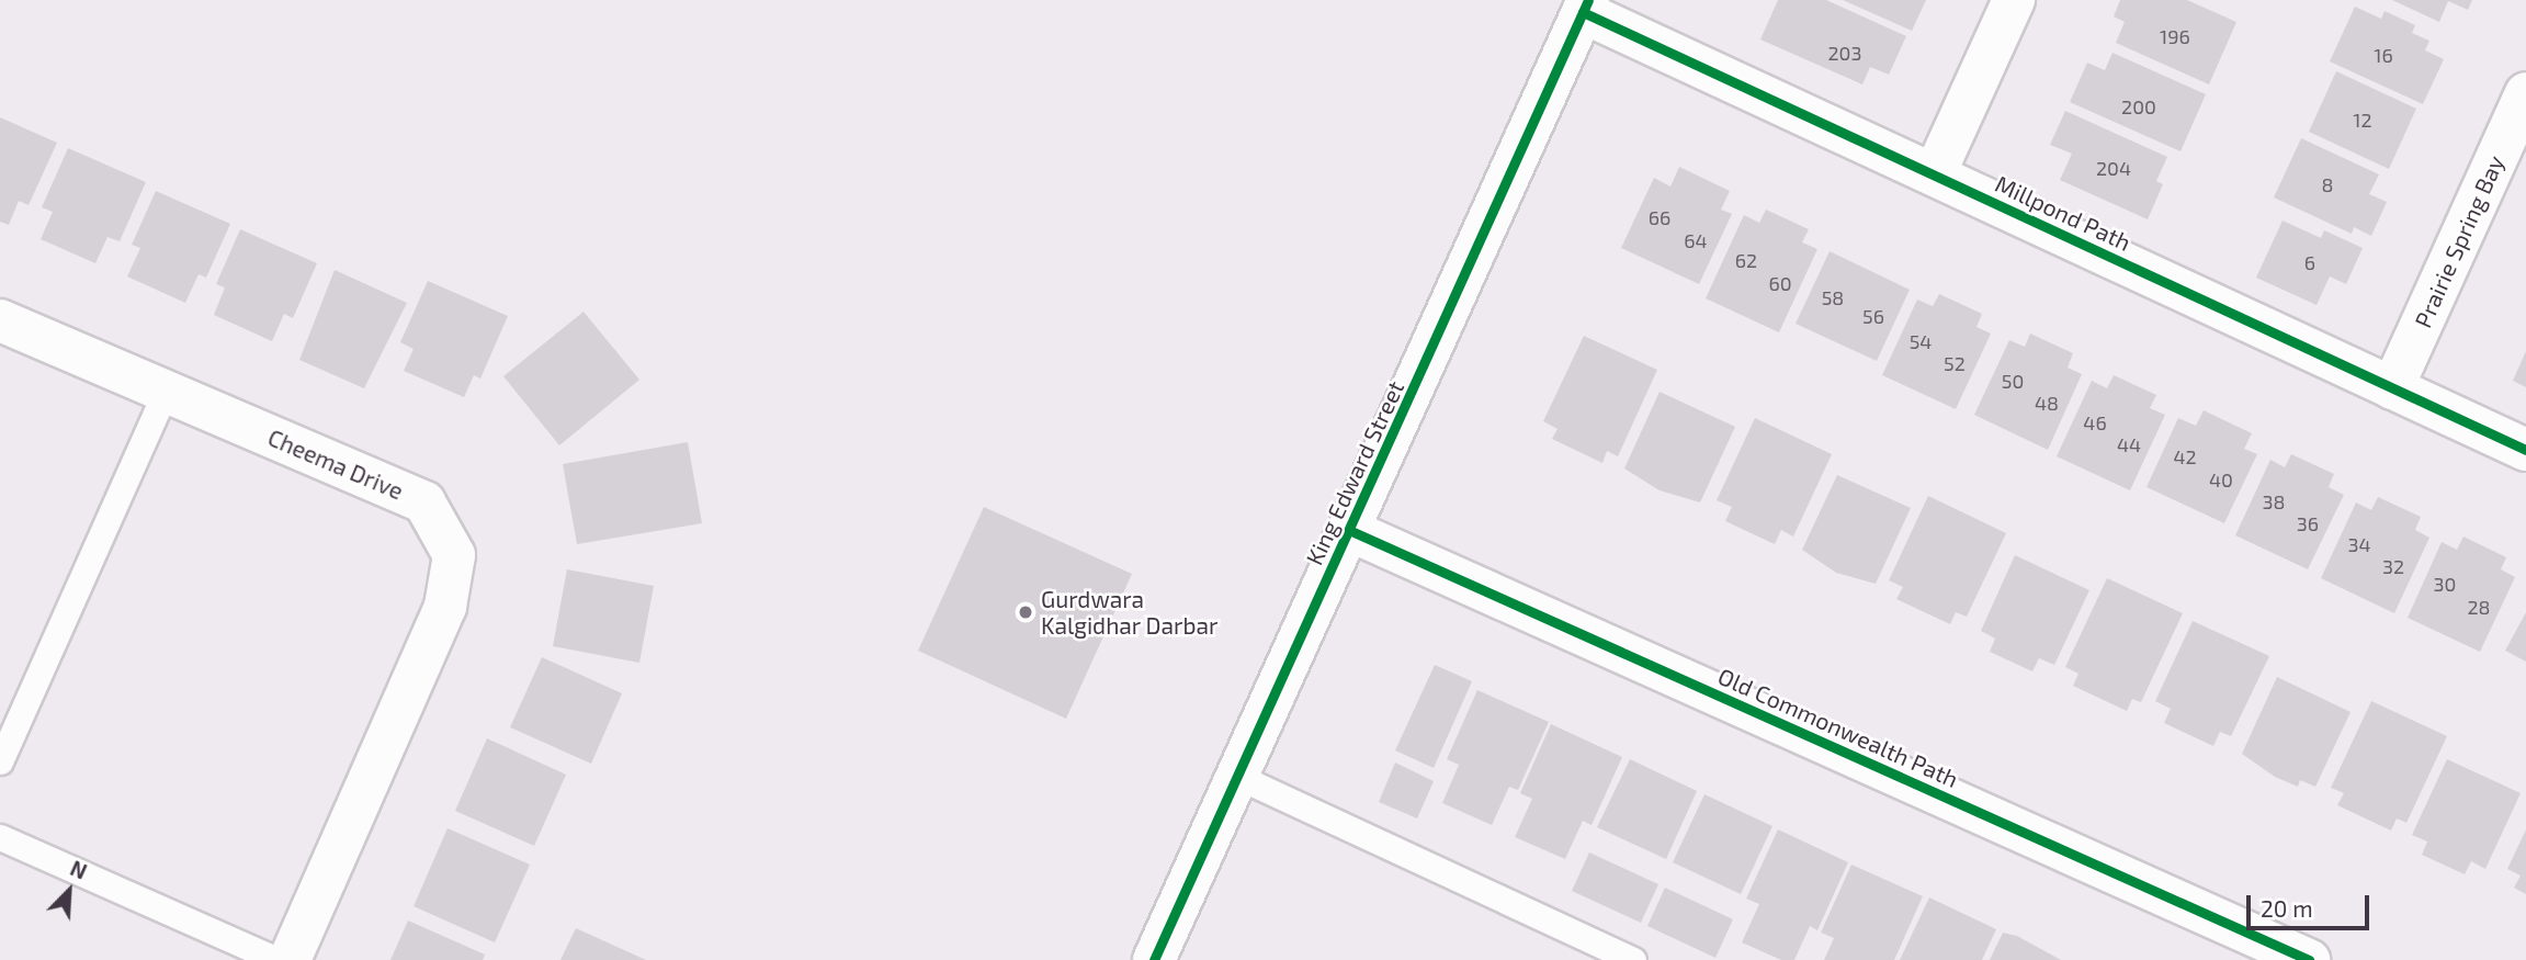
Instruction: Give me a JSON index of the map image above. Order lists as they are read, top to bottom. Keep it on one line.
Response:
{"streets":{"street":["Millpond Path","Prairie Spring Bay","Cheema Drive","King Edward Street","Old Commonwealth Path"]},"crossings":[["Millpond Path","Prairie Spring Bay"],["Millpond Path","King Edward Street"],["King Edward Street","Old Commonwealth Path"]],"places":["Gurdwara Kalgidhar Darbar"],"house_numbers":["196","203","16","200","12","204","8","66","64","62","6","60","58","56","54","52","50","48","46","44","42","40","38","36","34","32","30","28"],"scale_bar":"20 m","north":"top right"}
